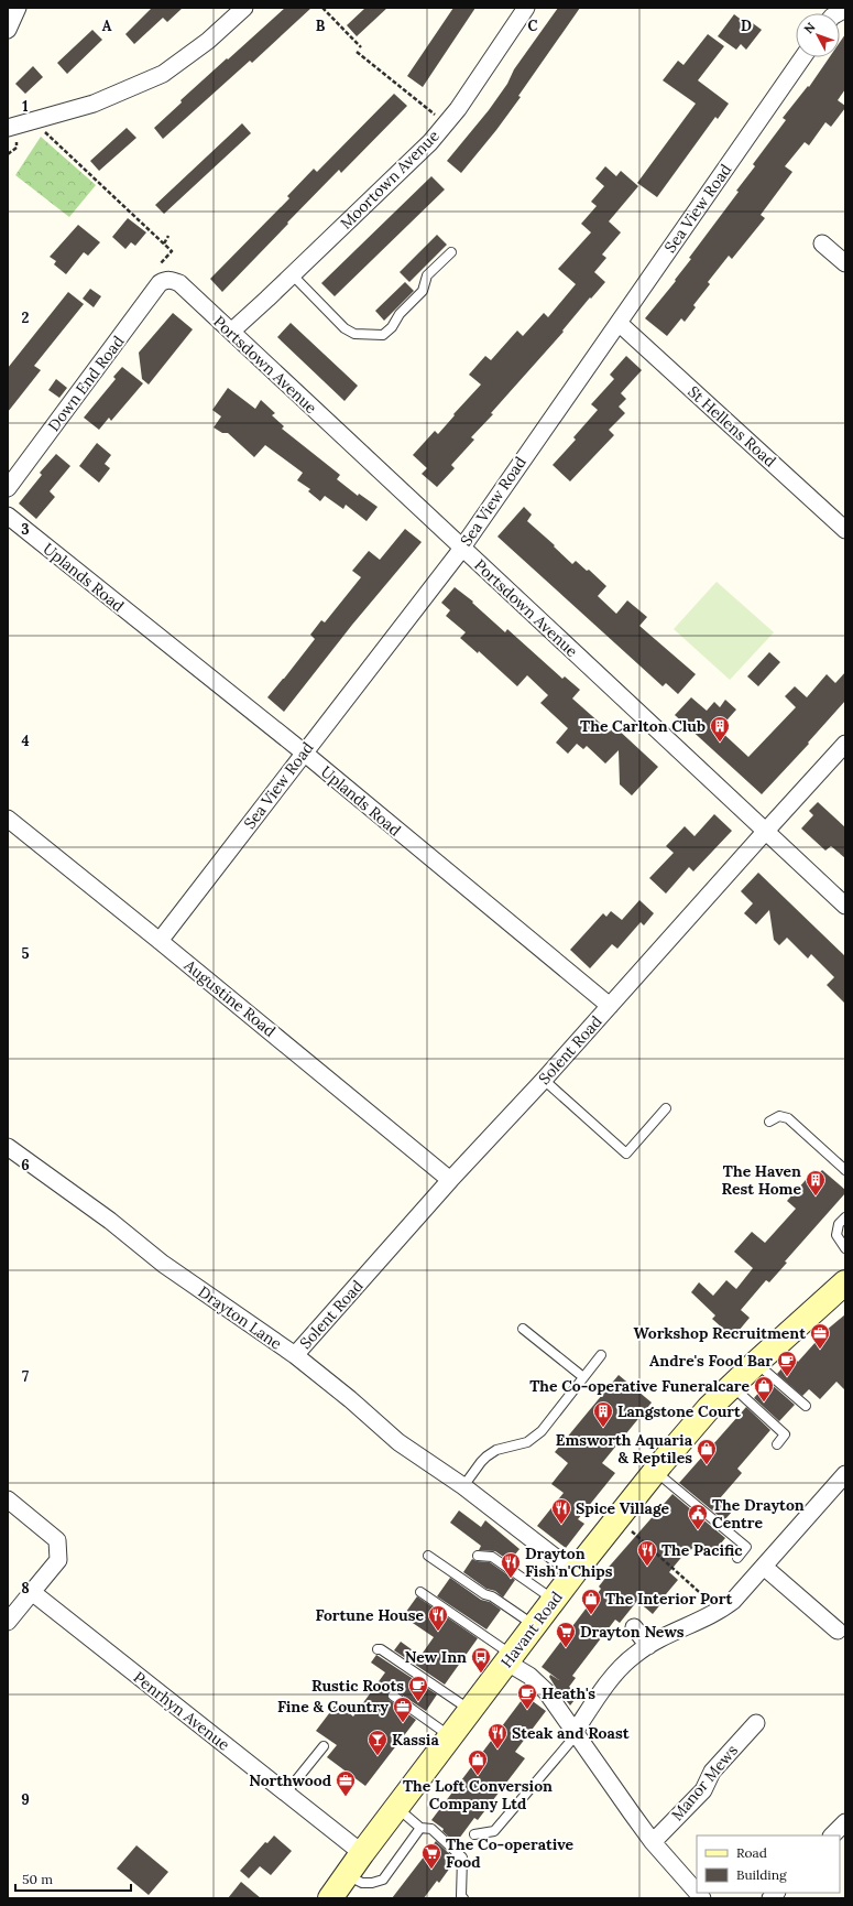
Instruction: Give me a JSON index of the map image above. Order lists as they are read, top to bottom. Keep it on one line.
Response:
{"streets":{"street":["Moortown Avenue","Sea View Road","Portsdown Avenue","Down End Road","St Hellens Road","Uplands Road","Augustine Road","Solent Road","Drayton Lane","Havant Road","Penrhyn Avenue","Manor Mews"]},"crossings":[["Moortown Avenue","Portsdown Avenue"],["Sea View Road","Portsdown Avenue"],["Sea View Road","St Hellens Road"],["Sea View Road","Uplands Road"],["Sea View Road","Augustine Road"],["Portsdown Avenue","Down End Road"],["Portsdown Avenue","Solent Road"],["Uplands Road","Solent Road"],["Augustine Road","Solent Road"],["Solent Road","Drayton Lane"],["Drayton Lane","Havant Road"],["Havant Road","Penrhyn Avenue"]],"places":{"building":["The Carlton Club","The Haven Rest Home","Langstone Court"],"office":["Workshop Recruitment","Fine & Country","Northwood"],"cafe":["Andre's Food Bar","Rustic Roots","Heath's"],"shop":["The Co-operative Funeralcare","Emsworth Aquaria & Reptiles","The Interior Port","The Loft Conversion Company Ltd"],"restaurant":["Spice Village","The Pacific","Drayton Fish'n'Chips","Fortune House","Steak and Roast"],"public building":["The Drayton Centre"],"supermarket":["Drayton News","The Co-operative Food"],"bus stop":["New Inn"],"bar":["Kassia"]},"legend":["Road","Building"],"scale_bar":"50 m","north":"top left","grid":{"columns":["A","B","C","D"],"rows":["1","2","3","4","5","6","7","8","9"]}}
